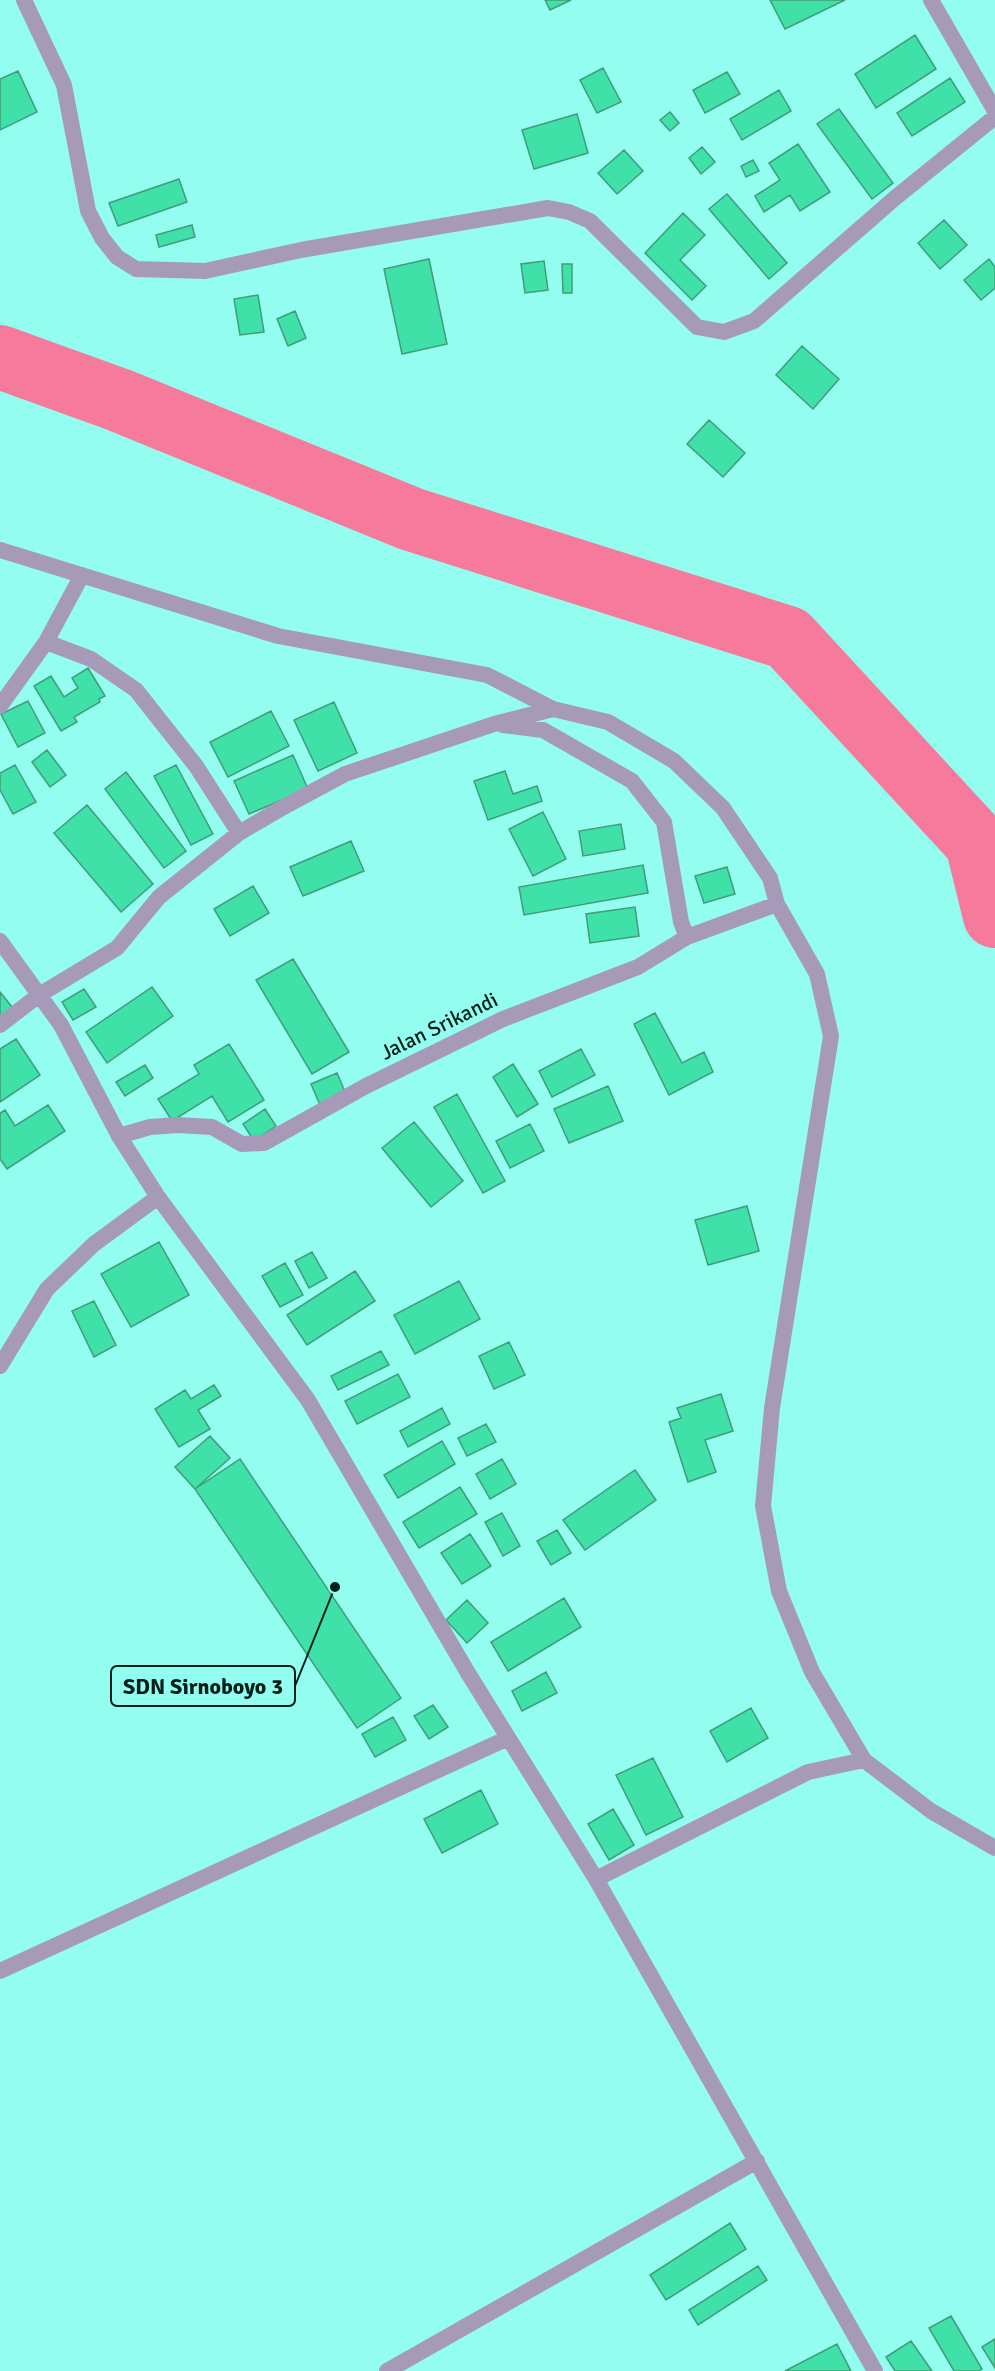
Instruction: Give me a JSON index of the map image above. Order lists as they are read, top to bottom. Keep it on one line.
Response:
{"streets":{"street":["Jalan Srikandi"]},"places":["SDN Sirnoboyo 3"]}
